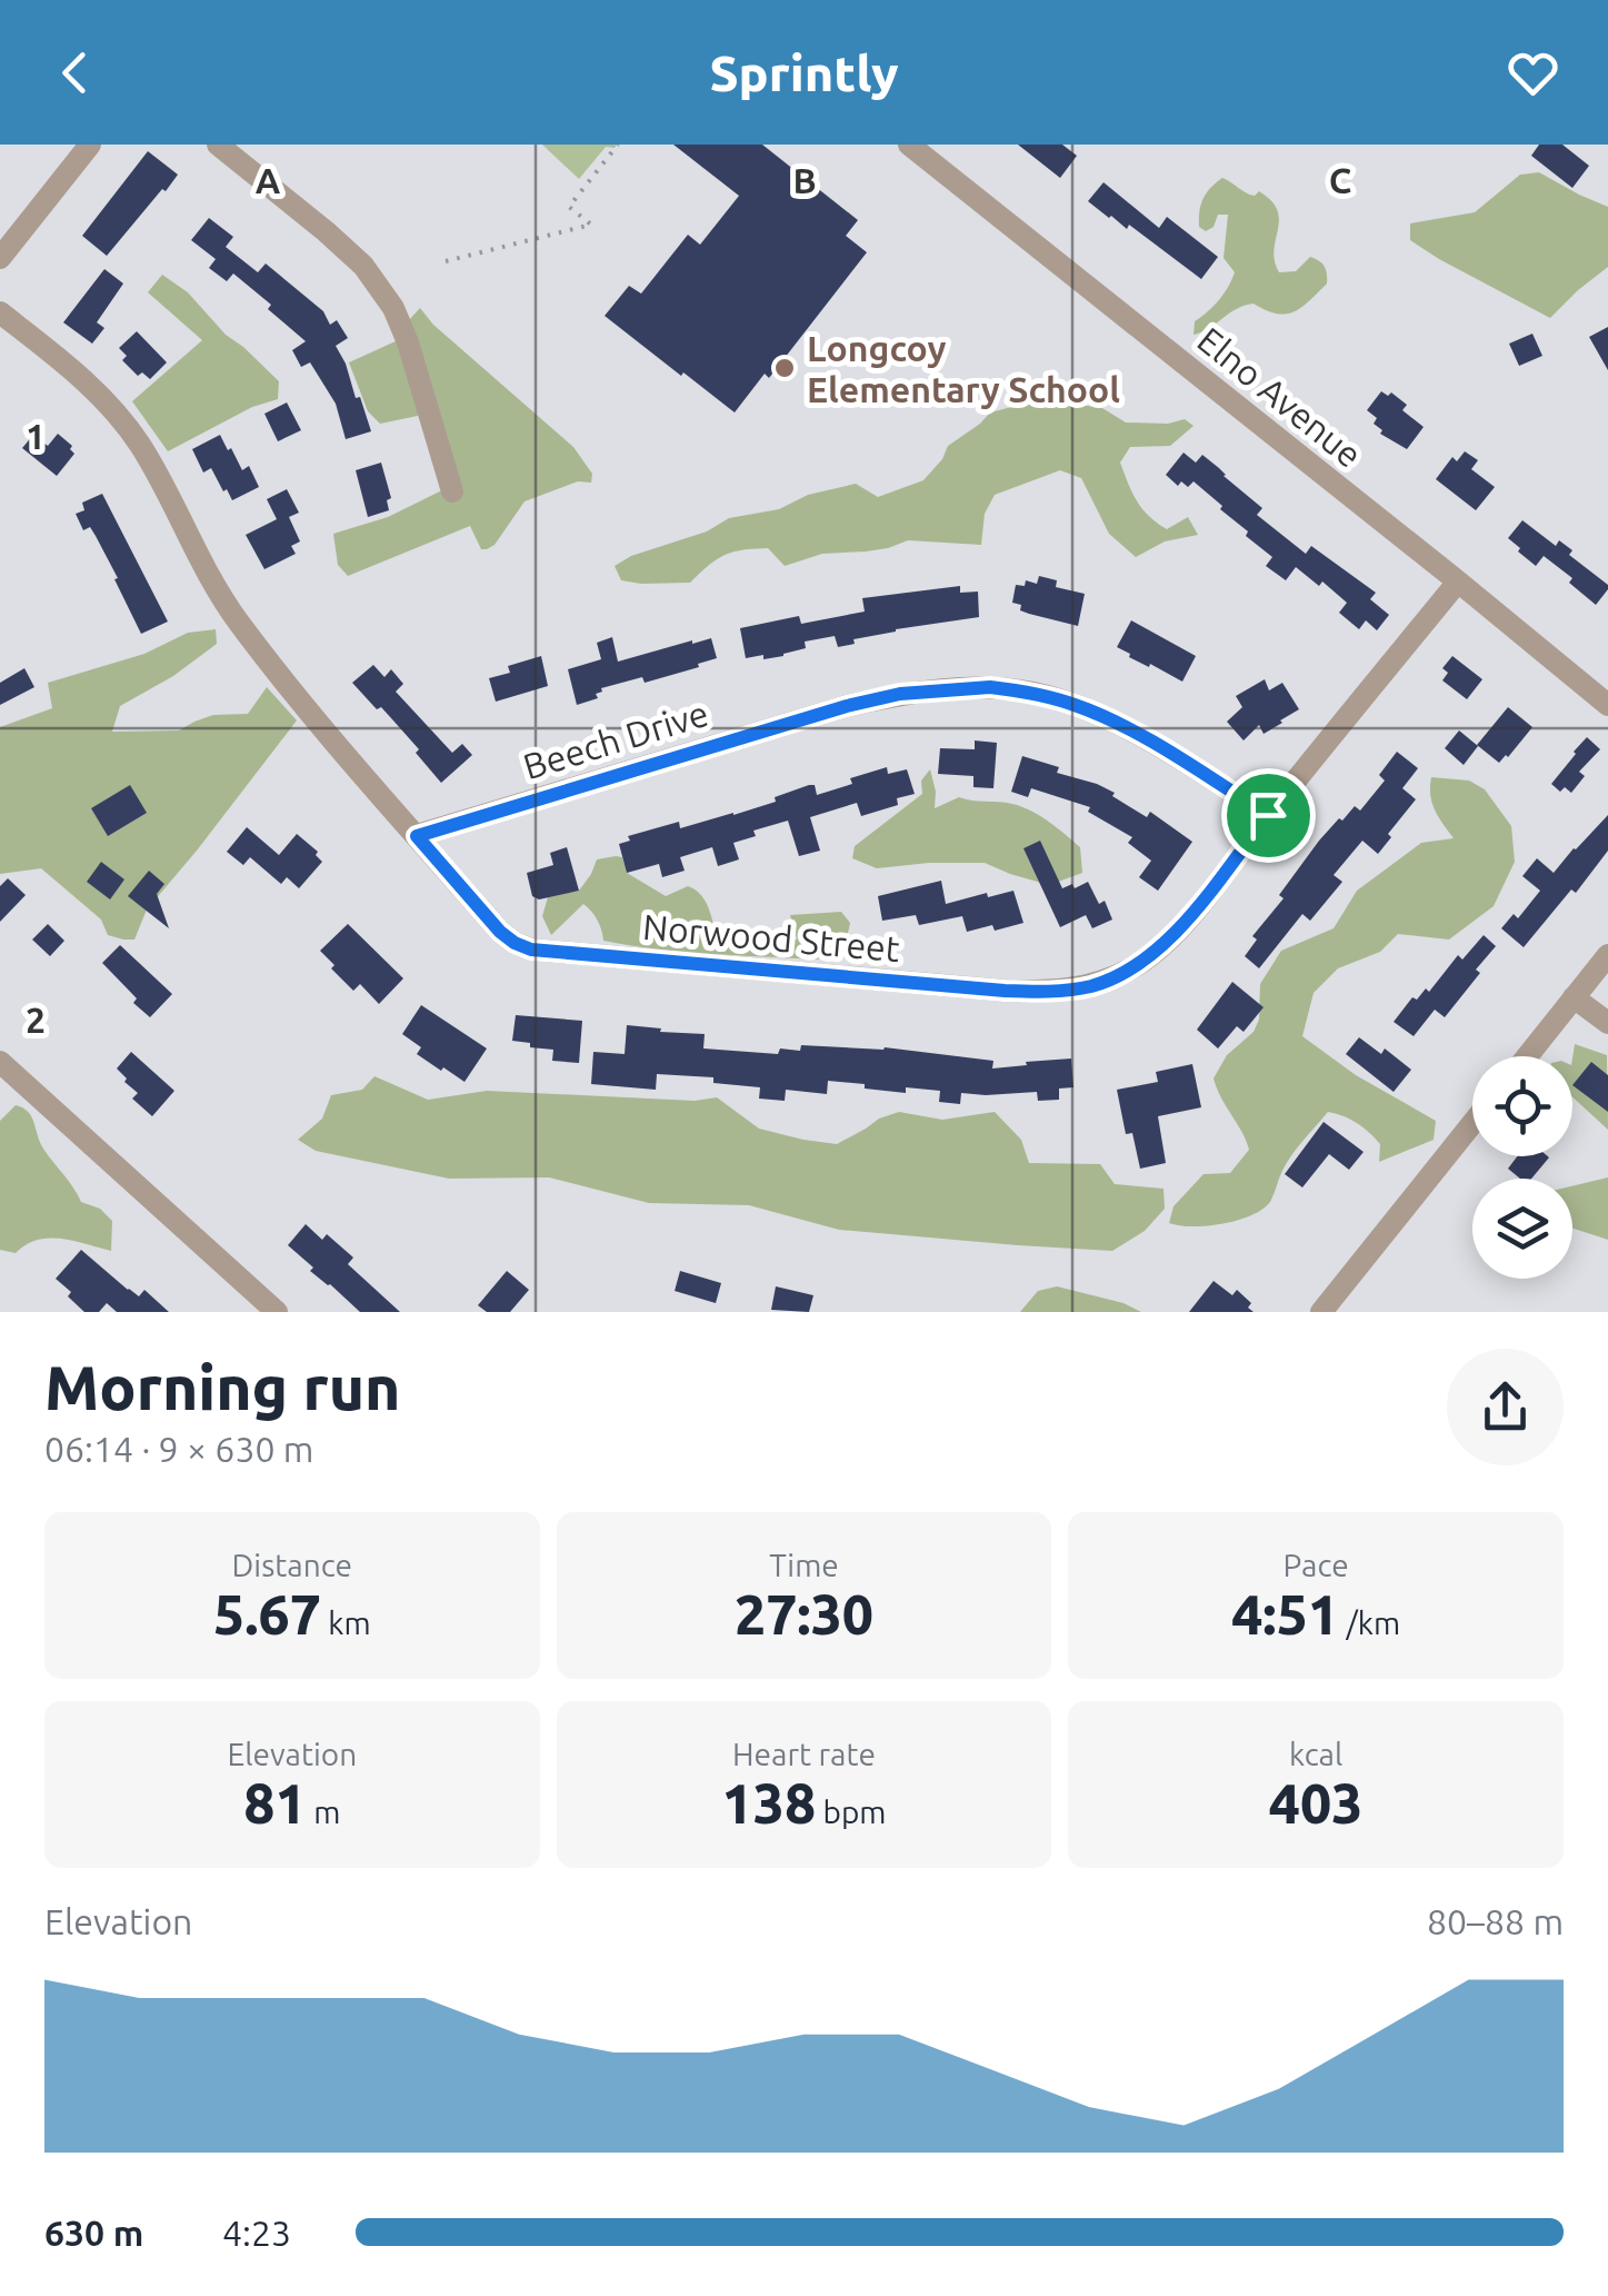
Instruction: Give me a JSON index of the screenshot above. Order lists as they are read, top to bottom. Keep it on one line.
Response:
{"streets":{"street":["Elno Avenue","Beech Drive","Norwood Street"]},"crossings":[["Elno Avenue","Norwood Street"],["Beech Drive","Norwood Street"]],"places":["Longcoy Elementary School"],"page":{"header":"Sprintly","heading":["Morning run","06:14 · 9 × 630 m"],"stats":[["Distance","5.67 km"],["Time","27:30"],["Pace","4:51 /km"],["Elevation","81 m"],["Heart rate","138 bpm"],["kcal","403"]],"chart":["Elevation","80–88 m"],"list":[{"name":"630 m","note":"4:23"}]},"grid":{"columns":["A","B","C"],"rows":["1","2"]}}
